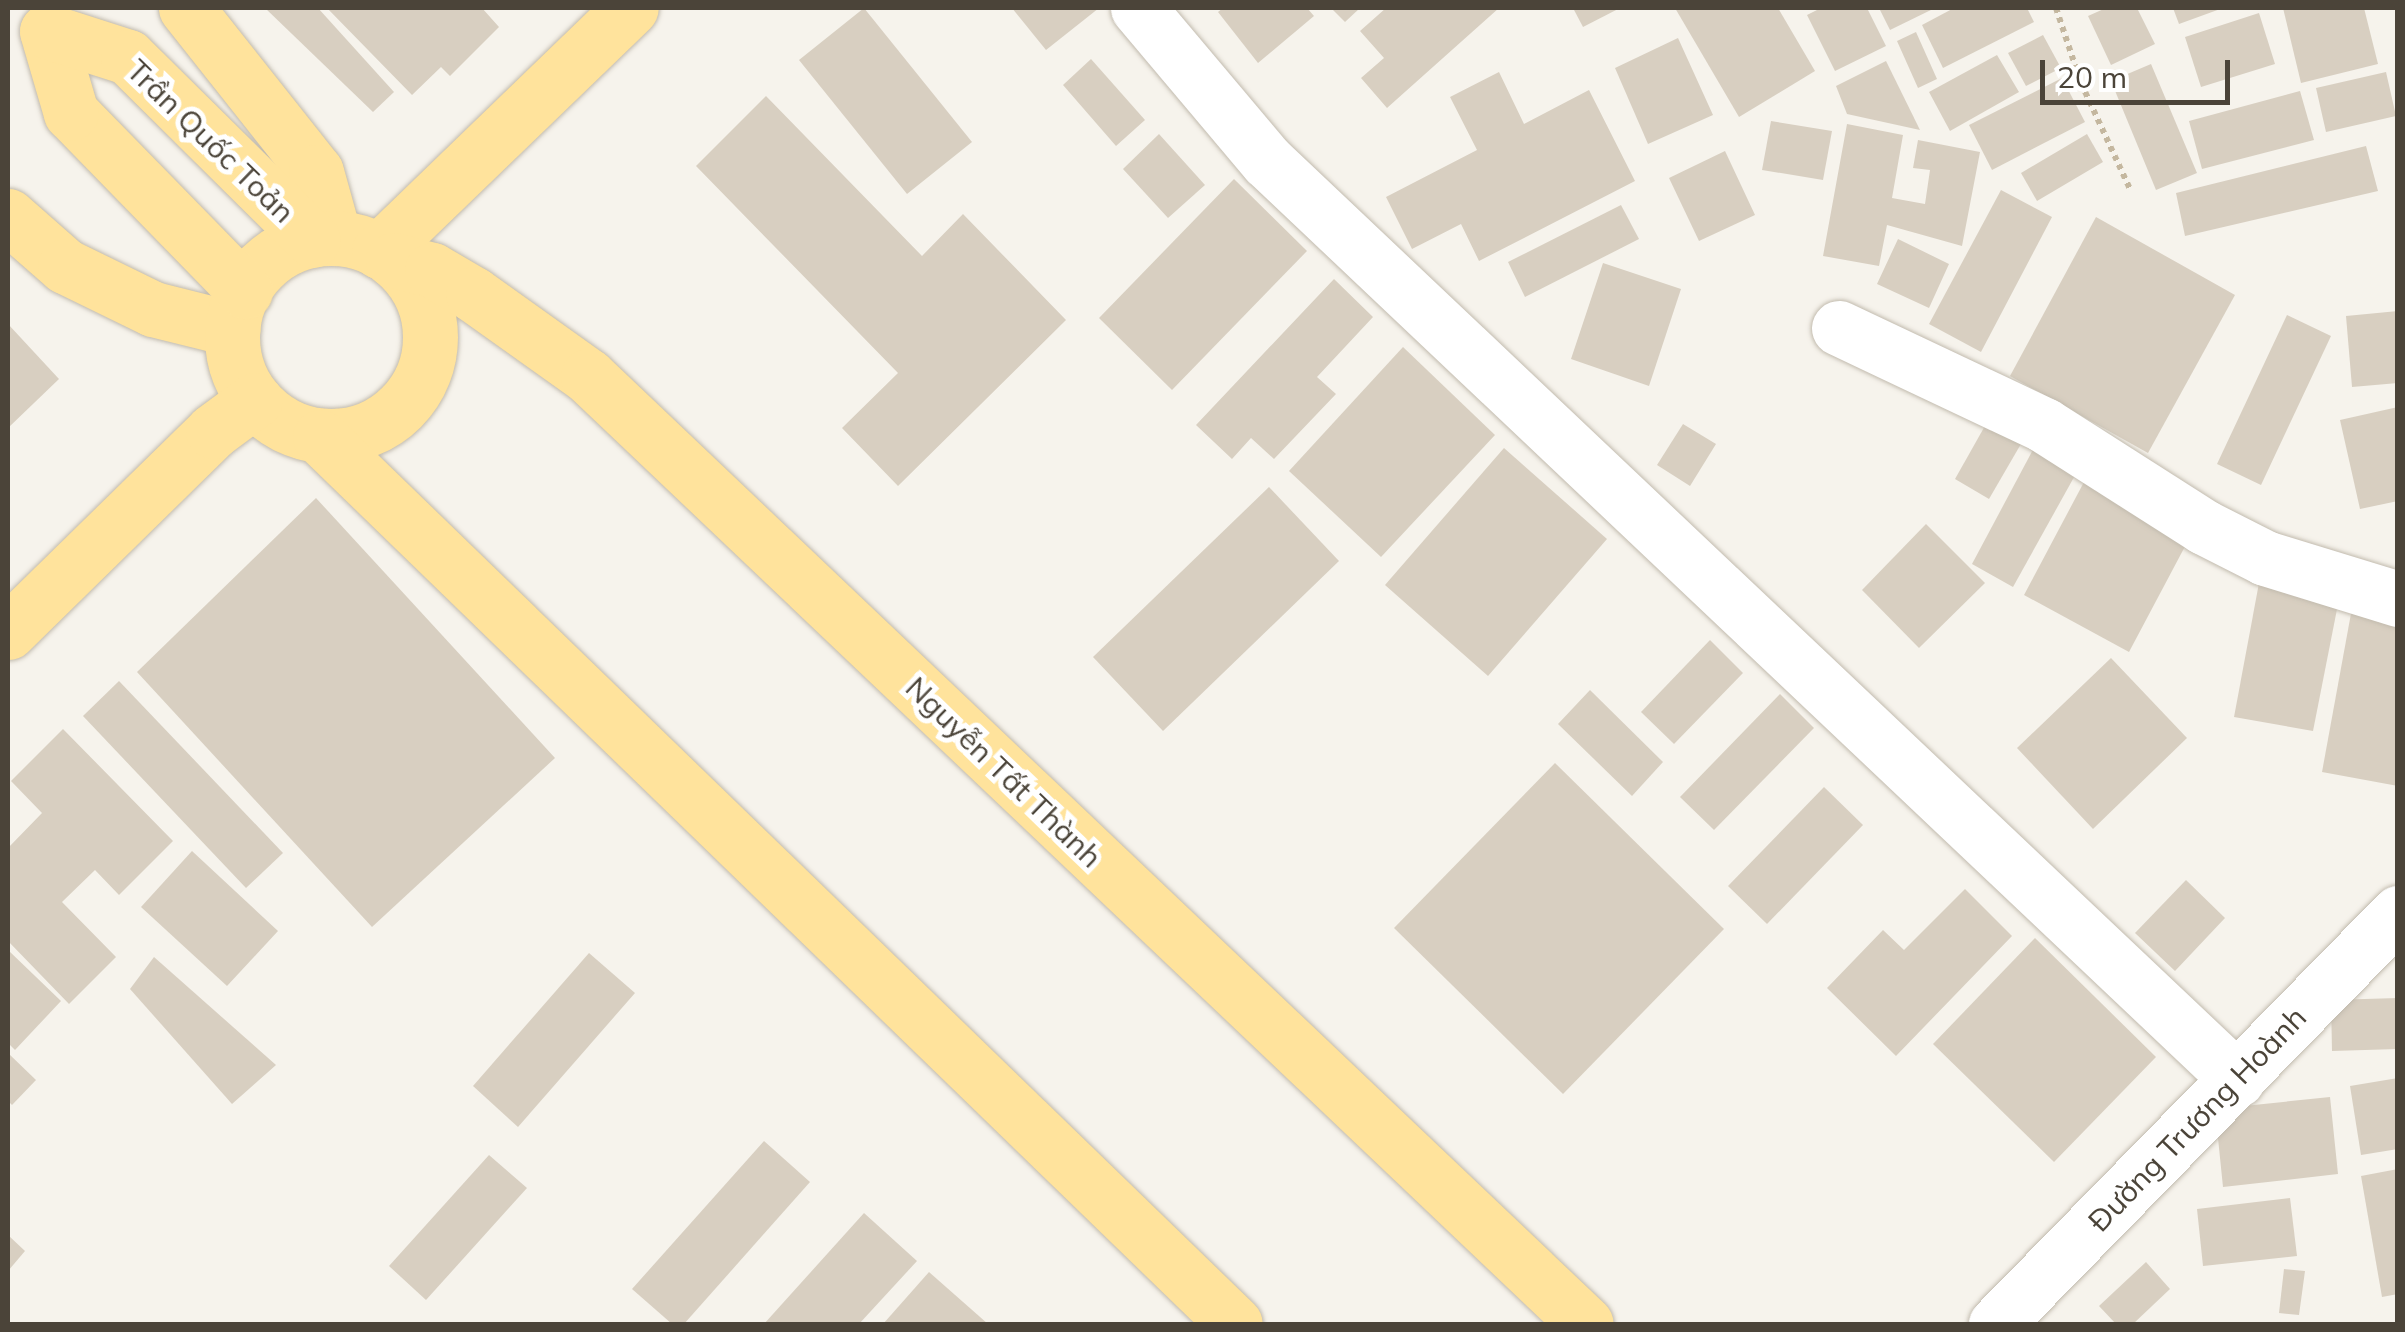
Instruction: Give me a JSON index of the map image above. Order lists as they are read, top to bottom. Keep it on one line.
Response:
{"streets":{"main road":["Trần Quốc Toản","Nguyễn Tất Thành"],"street":["Đường Trương Hoành"]},"crossings":[["Trần Quốc Toản","Nguyễn Tất Thành"]],"scale_bar":"20 m"}
